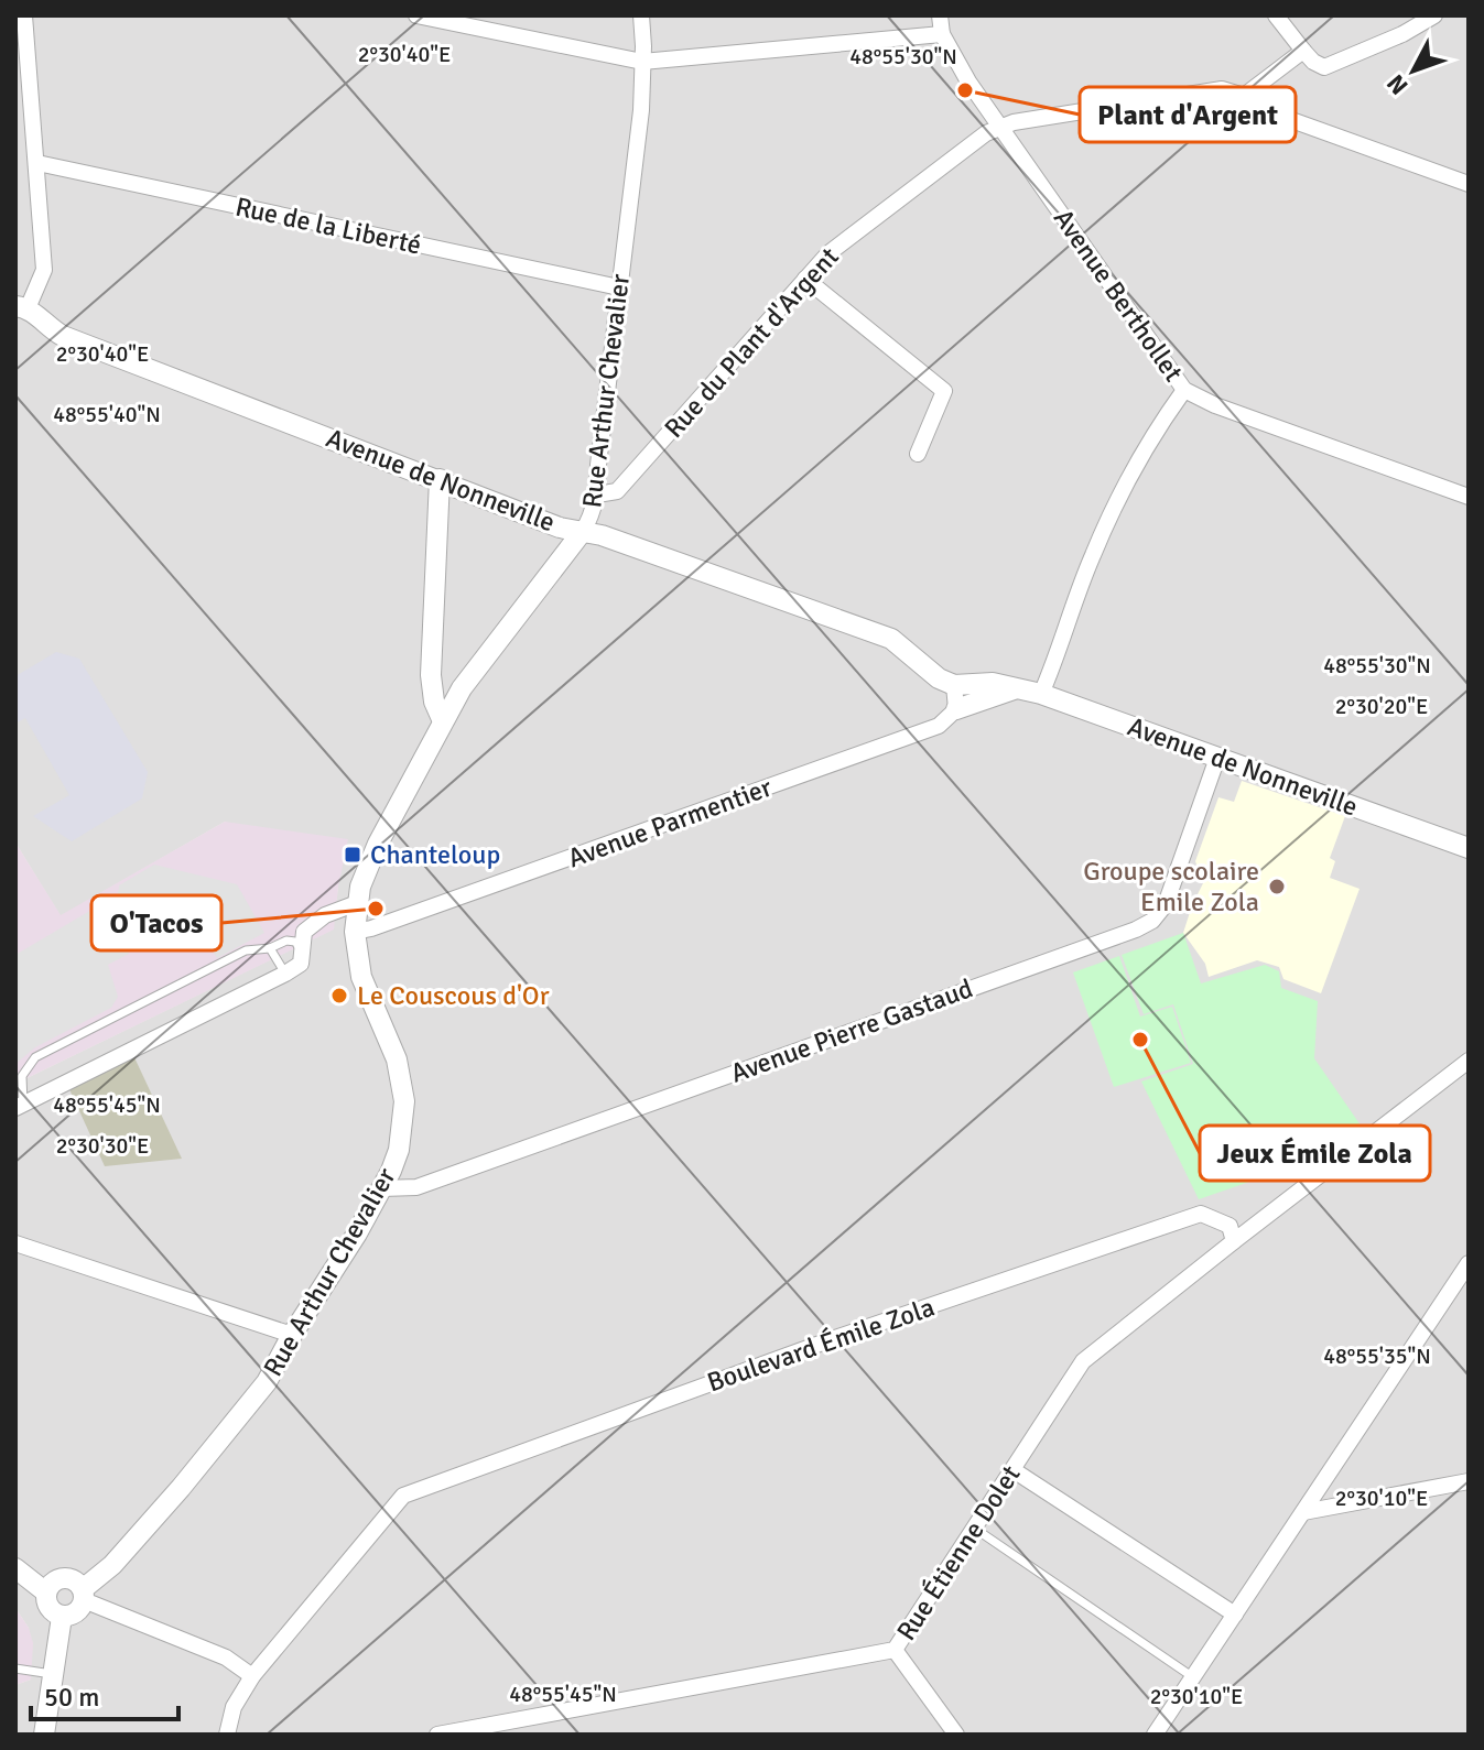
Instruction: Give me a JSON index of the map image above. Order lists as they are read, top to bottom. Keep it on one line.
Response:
{"streets":{"street":["Rue de la Liberté","Avenue Berthollet","Rue du Plant d'Argent","Rue Arthur Chevalier","Avenue de Nonneville","Avenue Parmentier","Avenue Pierre Gastaud","Boulevard Émile Zola","Rue Étienne Dolet"]},"crossings":[["Rue de la Liberté","Rue Arthur Chevalier"],["Avenue Berthollet","Rue du Plant d'Argent"],["Rue du Plant d'Argent","Rue Arthur Chevalier"],["Rue Arthur Chevalier","Avenue de Nonneville"],["Rue Arthur Chevalier","Avenue Parmentier"],["Rue Arthur Chevalier","Avenue Pierre Gastaud"],["Avenue de Nonneville","Avenue Parmentier"],["Avenue de Nonneville","Avenue Pierre Gastaud"],["Boulevard Émile Zola","Rue Étienne Dolet"]],"places":{"other":["Plant d'Argent","Groupe scolaire Emile Zola","O'Tacos","Le Couscous d'Or","Jeux Émile Zola"],"transit":["Chanteloup"]},"scale_bar":"50 m","north":"bottom left","coordinates":["2°30'40\"E","48°55'30\"N","48°55'40\"N","2°30'20\"E","48°55'45\"N","2°30'30\"E","48°55'35\"N","2°30'10\"E"]}
